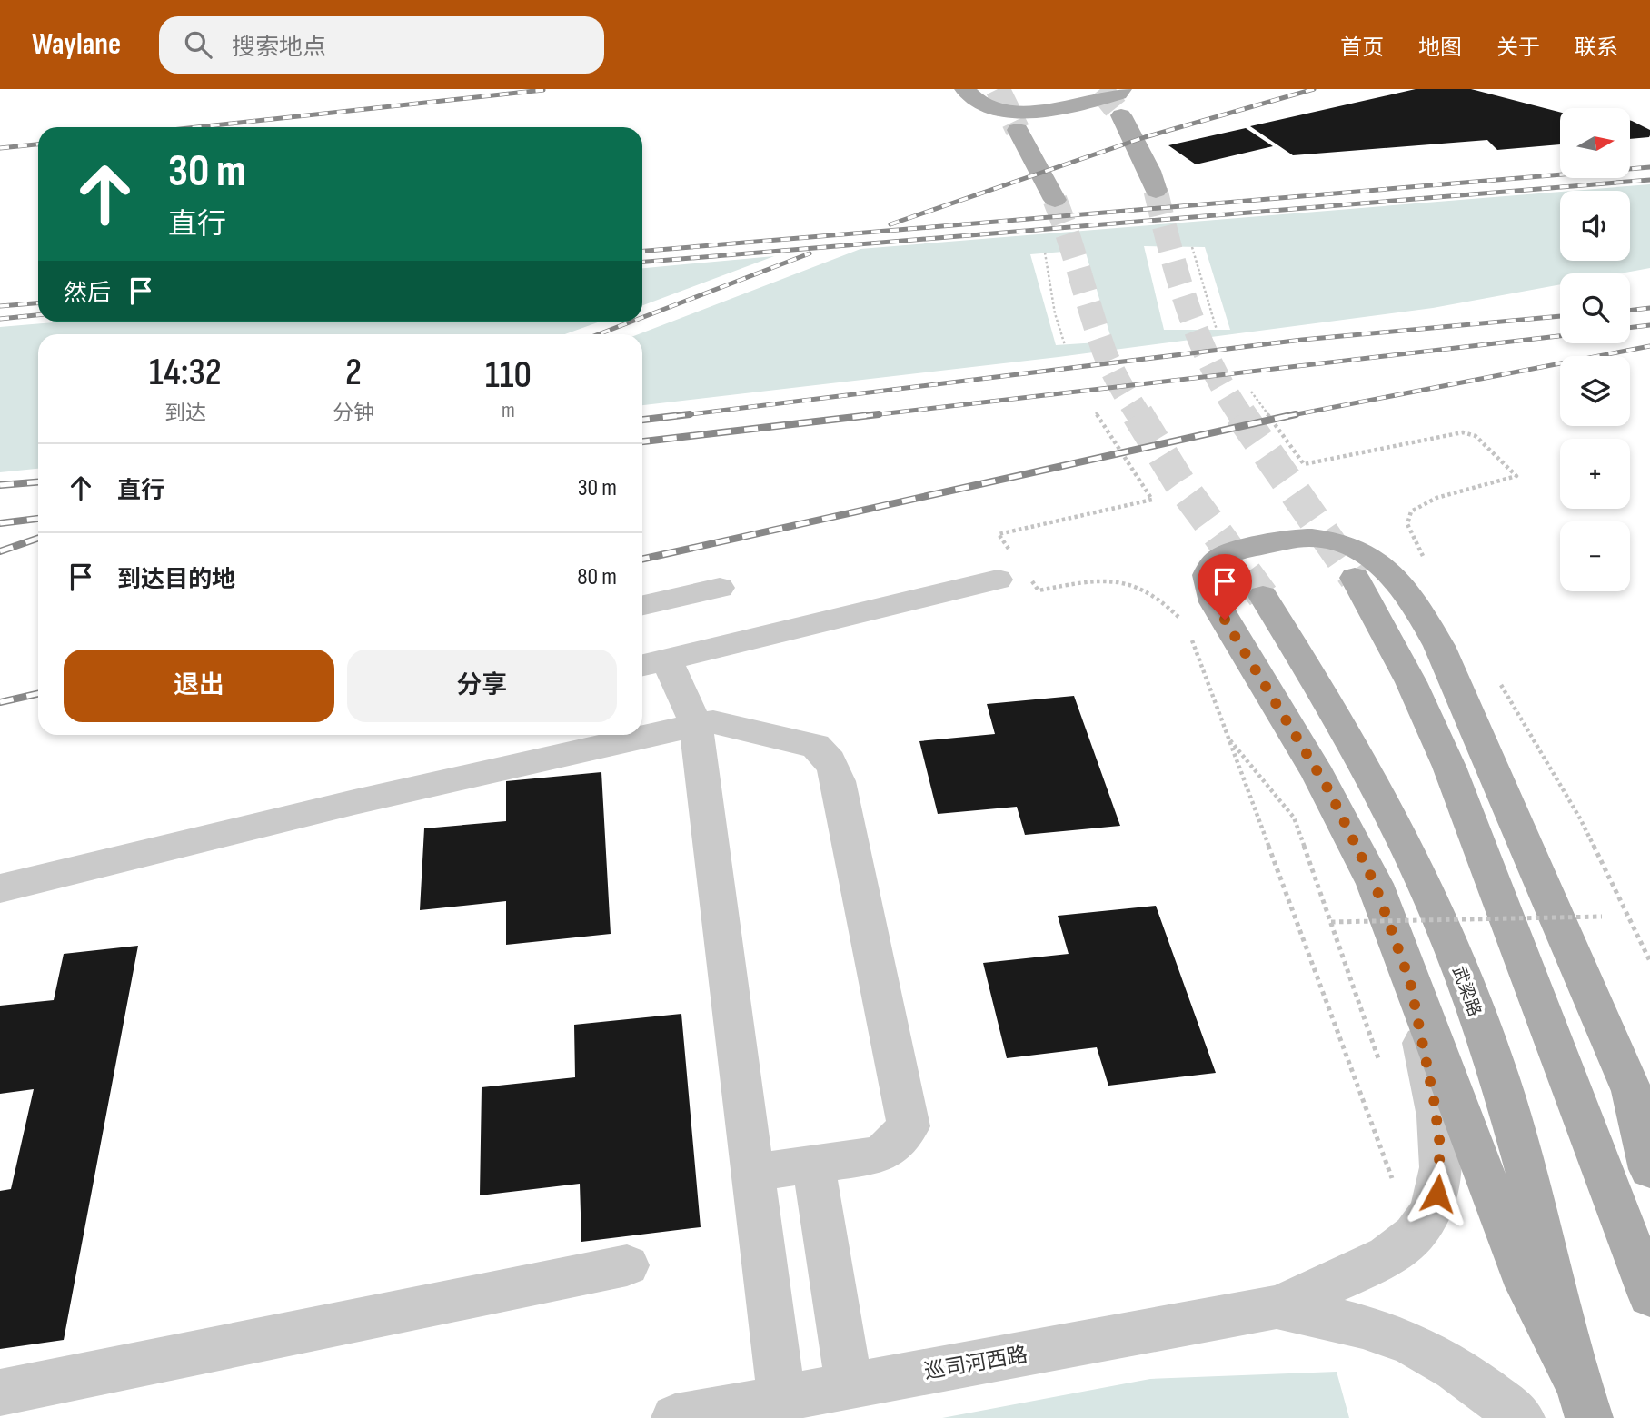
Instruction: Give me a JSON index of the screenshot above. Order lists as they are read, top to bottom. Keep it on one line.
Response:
{"streets":{"main road":["武梁路"],"street":["巡司河西路"]},"north":"right","page":{"header":"Waylane","search":"搜索地点","nav":["首页","地图","关于","联系"],"map_buttons":["+","−"],"turn":["30 m","直行"],"then":"然后","eta":["14:32","到达","2","分钟","110","m"],"list":[{"name":"直行","value":"30 m"},{"name":"到达目的地","value":"80 m"}],"buttons":["退出","分享"]}}
